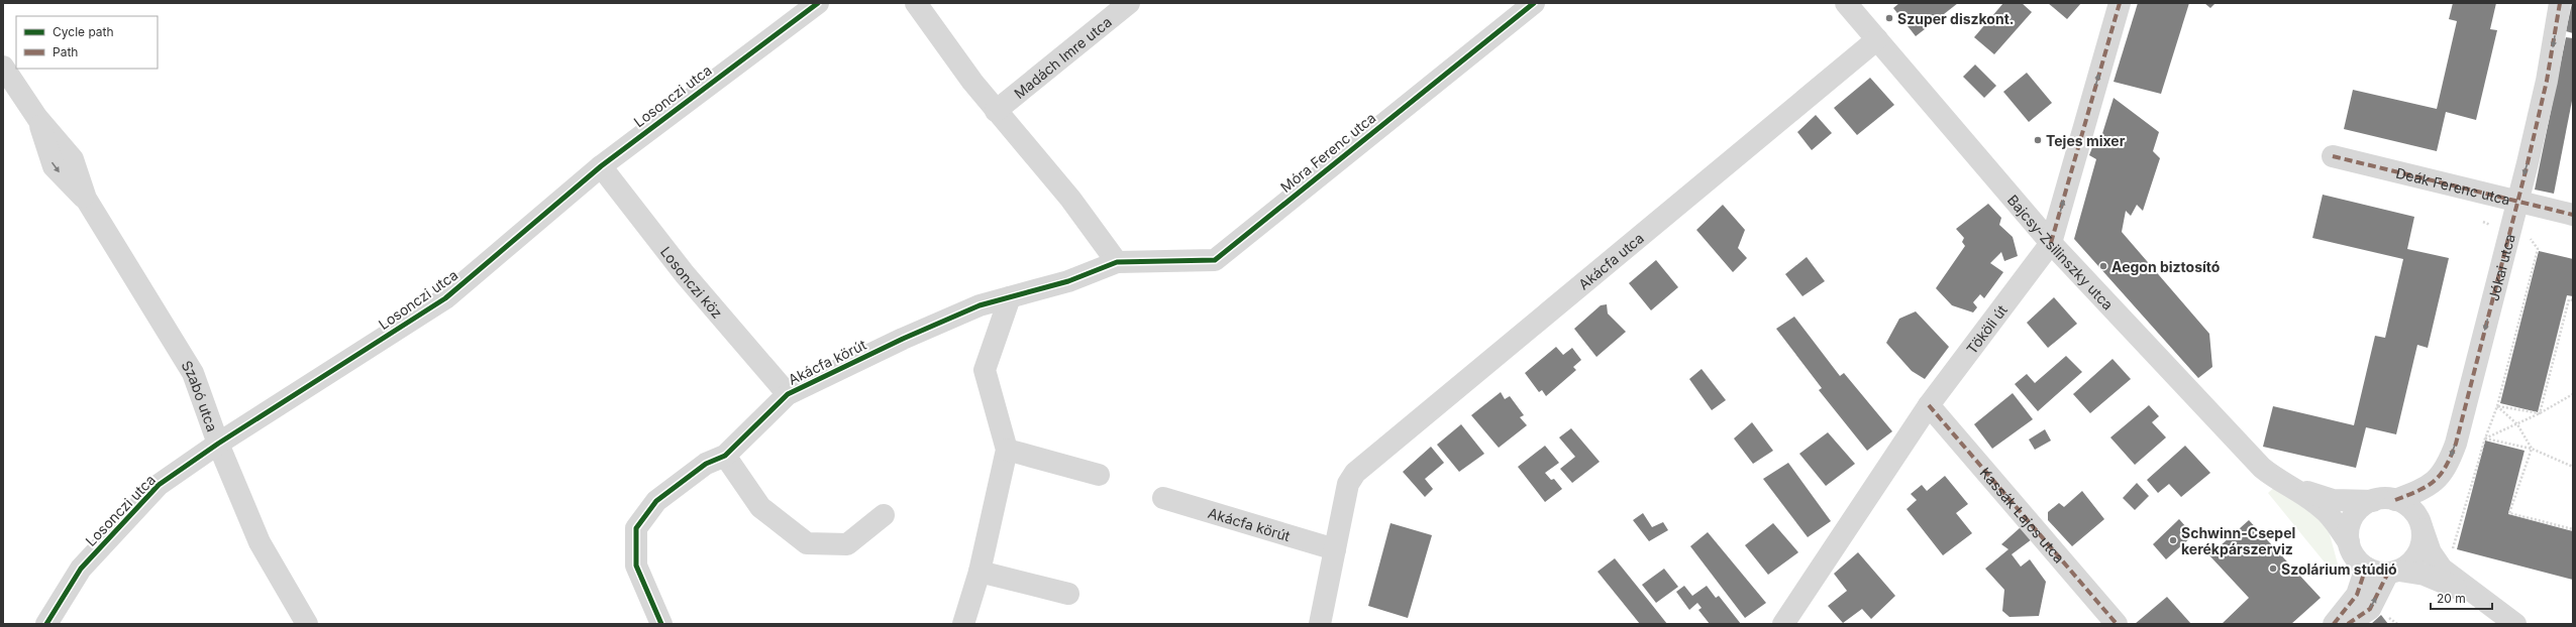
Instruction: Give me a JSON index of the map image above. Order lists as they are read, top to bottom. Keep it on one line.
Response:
{"streets":{"street":["Madách Imre utca","Losonczi utca","Móra Ferenc utca","Deák Ferenc utca","Bajcsy-Zsilinszky utca","Akácfa utca","Jókai utca","Losonczi köz","Tököli út","Akácfa körút","Szabó utca","Kassák Lajos utca"]},"crossings":[["Losonczi utca","Losonczi köz"],["Losonczi utca","Szabó utca"],["Móra Ferenc utca","Akácfa körút"],["Deák Ferenc utca","Jókai utca"],["Bajcsy-Zsilinszky utca","Akácfa utca"],["Bajcsy-Zsilinszky utca","Jókai utca"],["Bajcsy-Zsilinszky utca","Tököli út"],["Akácfa utca","Akácfa körút"],["Losonczi köz","Akácfa körút"],["Tököli út","Kassák Lajos utca"]],"one_way":["Jókai utca"],"places":["Szuper diszkont.","Tejes mixer","Aegon biztosító","Schwinn-Csepel kerékpárszerviz","Szolárium stúdió"],"legend":["Cycle path","Path"],"scale_bar":"20 m"}
